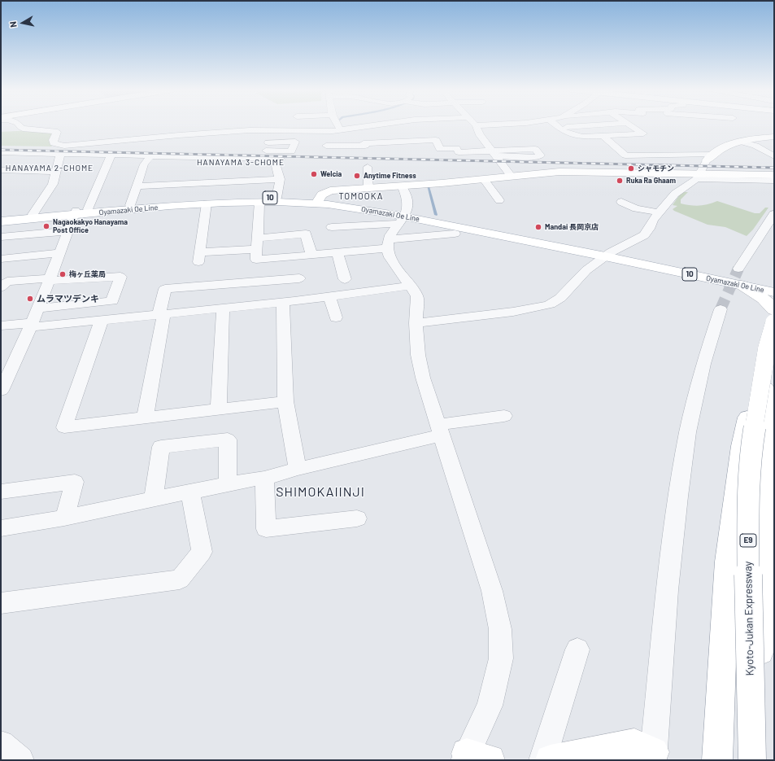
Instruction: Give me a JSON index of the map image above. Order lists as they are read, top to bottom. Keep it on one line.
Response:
{"streets":{"main road":["10","Oyamazaki Oe Line","E9","Kyoto-Jukan Expressway"]},"districts":["HANAYAMA 3-CHOME","HANAYAMA 2-CHOME","TOMOOKA","SHIMOKAIINJI"],"places":["シャモチン","Welcia","Anytime Fitness","Ruka Ra Ghaam","Nagaokakyo Hanayama Post Office","Mandai 長岡京店","梅ヶ丘薬局","ムラマツデンキ"],"north":"left"}
